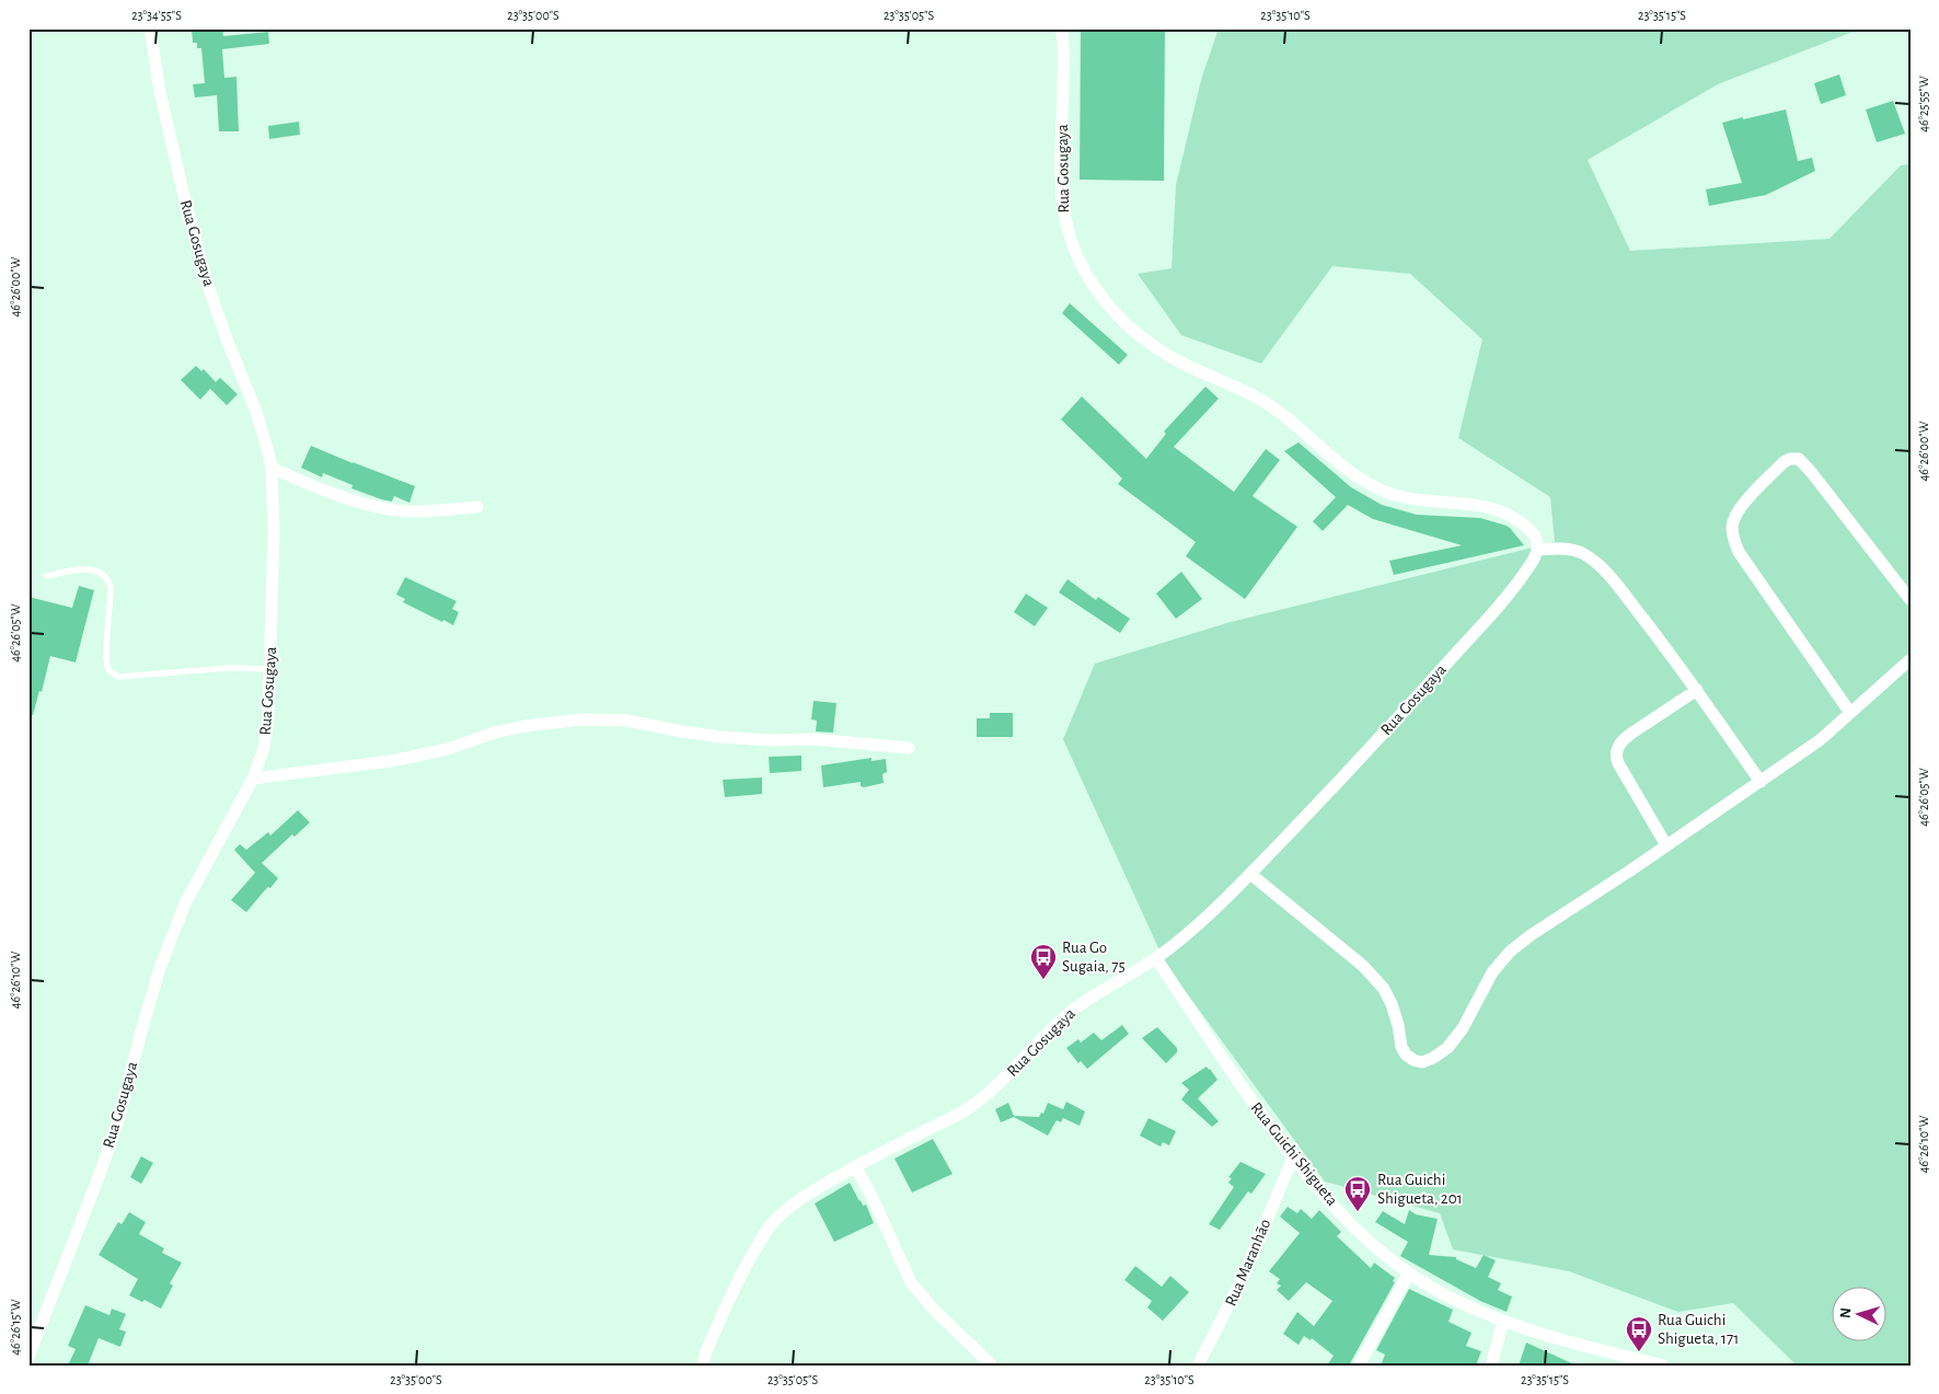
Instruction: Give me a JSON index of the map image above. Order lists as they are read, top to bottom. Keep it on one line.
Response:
{"streets":{"street":["Rua Gosugaya","Rua Guichi Shigueta","Rua Maranhão"]},"crossings":[["Rua Gosugaya","Rua Guichi Shigueta"],["Rua Guichi Shigueta","Rua Maranhão"]],"places":{"bus stop":["Rua Go Sugaia, 75","Rua Guichi Shigueta, 201","Rua Guichi Shigueta, 171"]},"north":"left","coordinates":["23°34'55\"S","23°35'00\"S","23°35'05\"S","23°35'10\"S","23°35'15\"S","46°25'55\"W","46°26'00\"W","46°26'05\"W","46°26'10\"W","46°26'15\"W"]}
